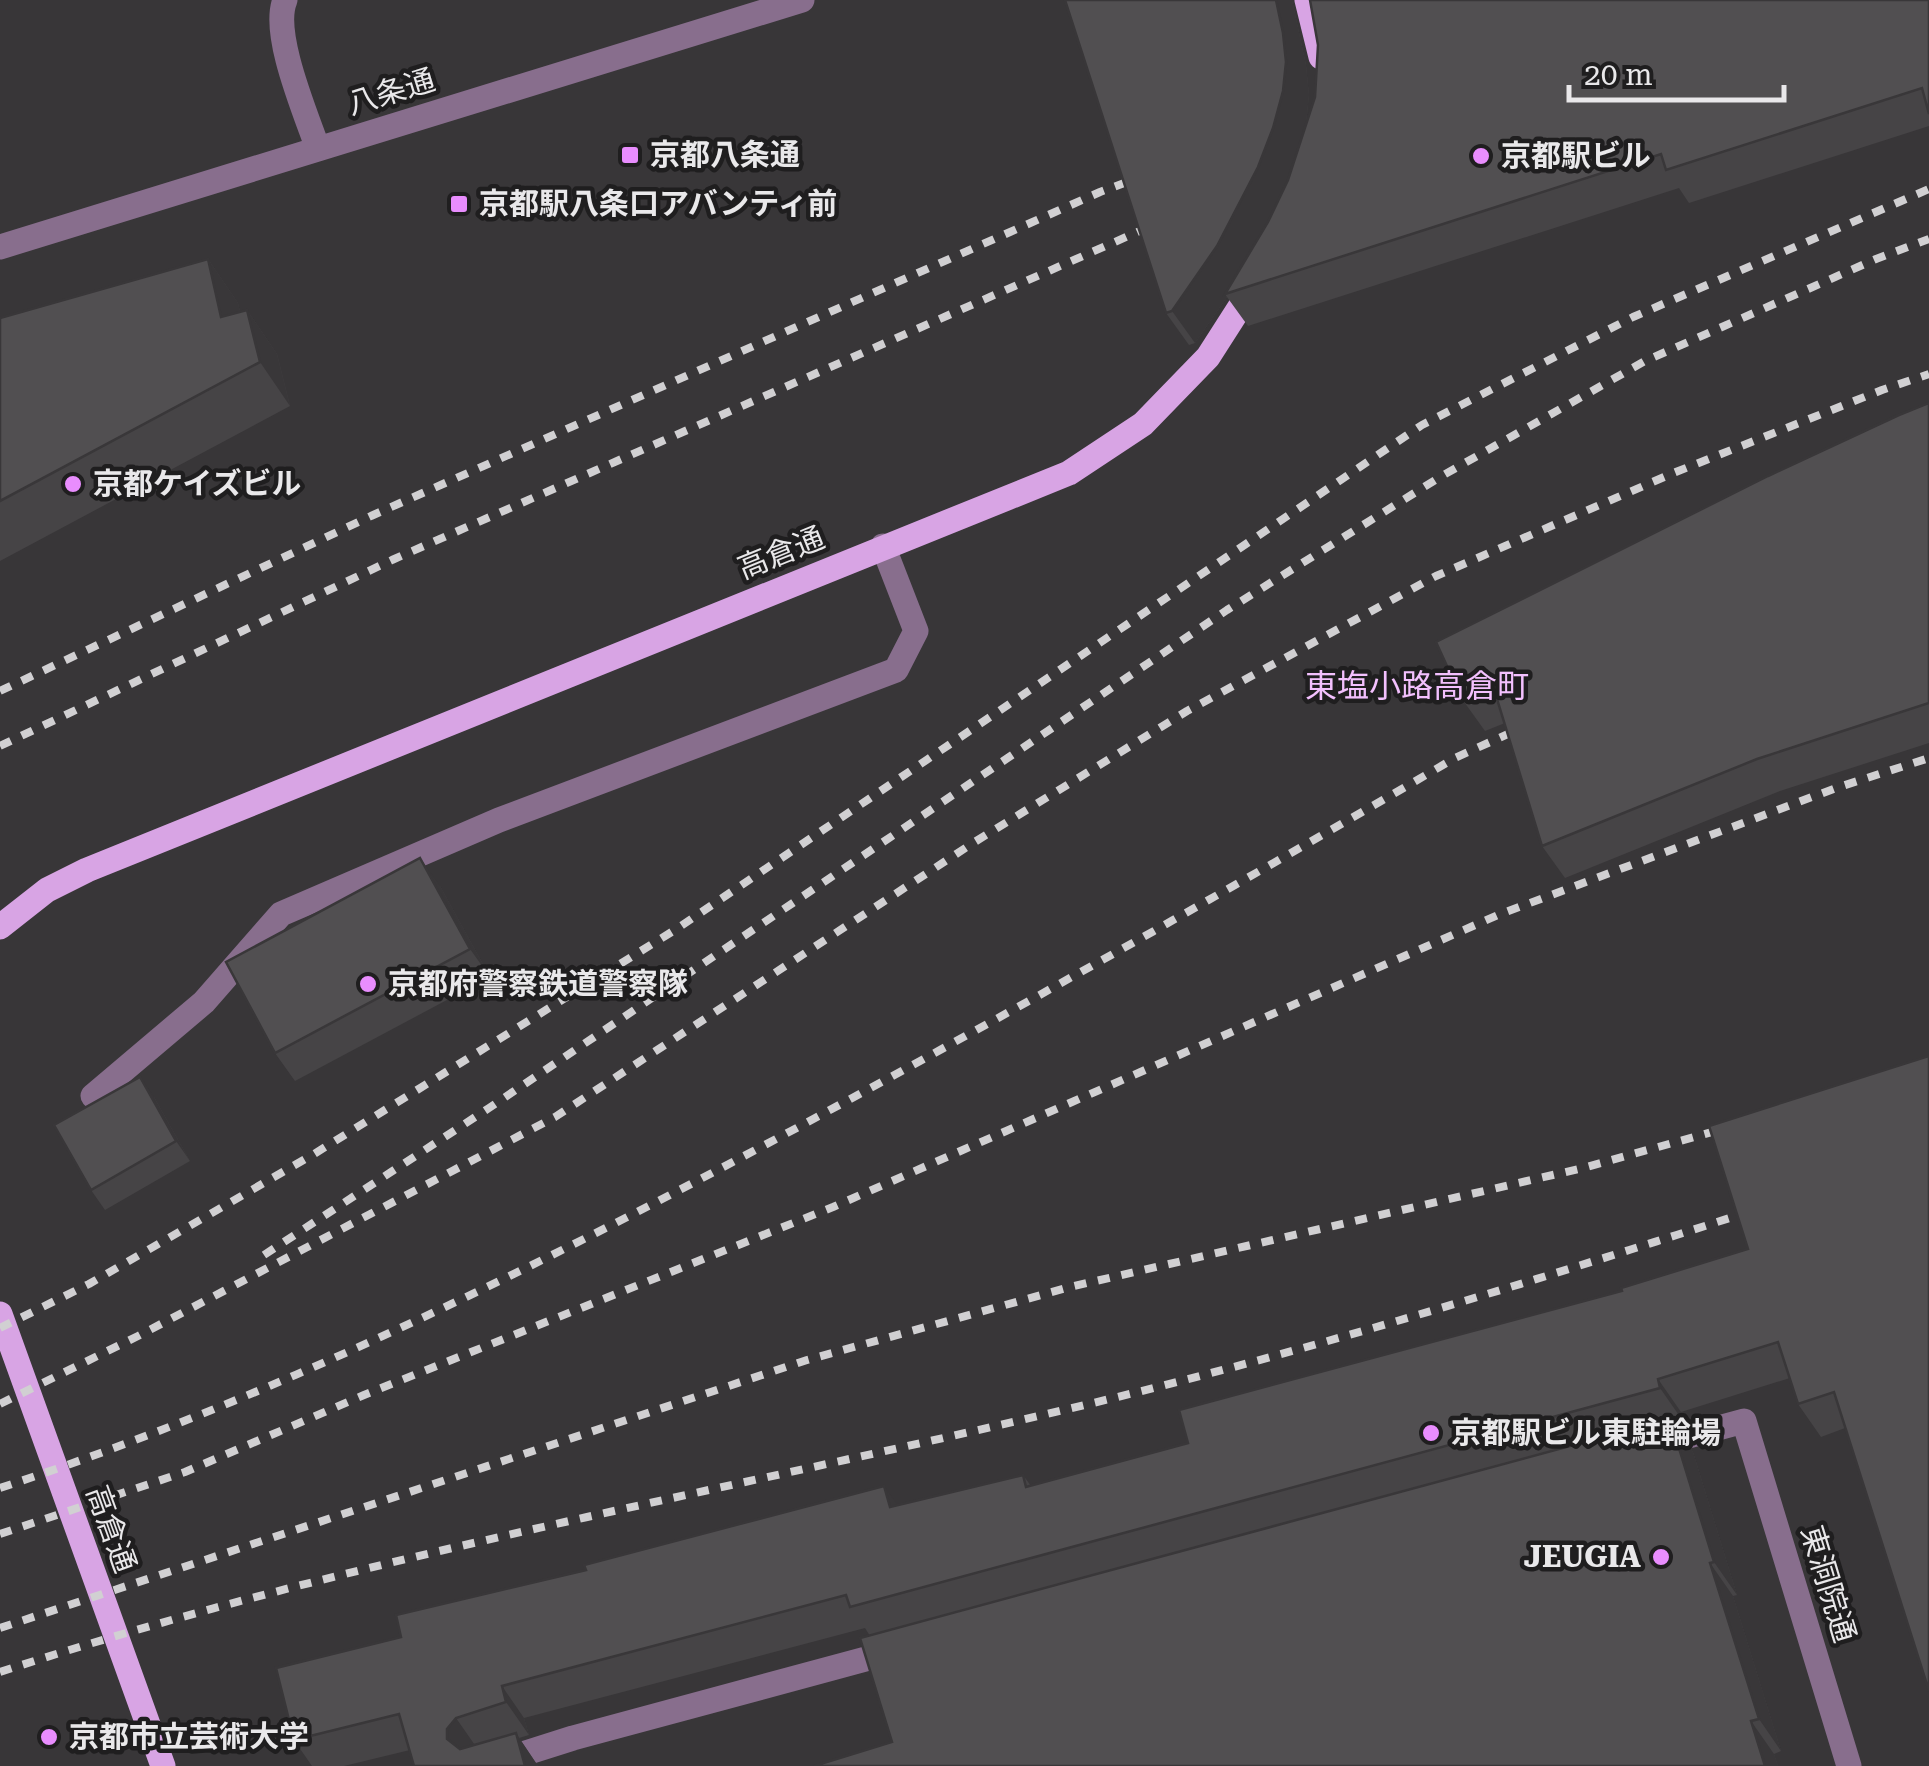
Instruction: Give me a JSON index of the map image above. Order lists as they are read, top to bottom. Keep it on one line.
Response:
{"streets":{"main road":["高倉通"],"street":["八条通","東洞院通"]},"districts":["東塩小路高倉町"],"places":{"transit":["京都八条通","京都駅八条口アバンティ前"],"other":["京都駅ビル","京都ケイズビル","京都府警察鉄道警察隊","京都駅ビル東駐輪場","JEUGIA","京都市立芸術大学"]},"scale_bar":"20 m"}
